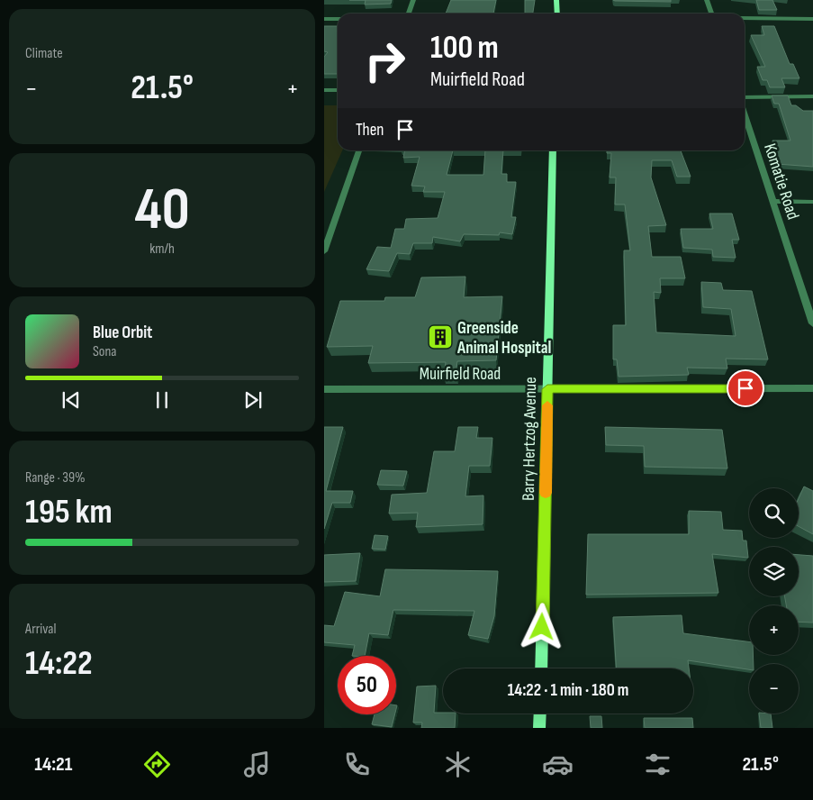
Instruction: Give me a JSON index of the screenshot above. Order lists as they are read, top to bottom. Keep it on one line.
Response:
{"streets":{"main road":["Barry Hertzog Avenue"],"street":["Komatie Road","Muirfield Road"]},"crossings":[["Muirfield Road","Barry Hertzog Avenue"]],"places":{"building":["Greenside Animal Hospital"]},"page":{"tile":["Climate",["40","km/h"],["Range · 39%","195 km"],["Arrival","14:22"]],"turn":["100 m","Muirfield Road"],"heat":["−","21.5°","+"],"then":"Then","song":["Blue Orbit","Sona"],"map_buttons":["+","−"],"limit":"50","trip":"14:22 · 1 min · 180 m","tabs":["14:21","21.5°"]}}
